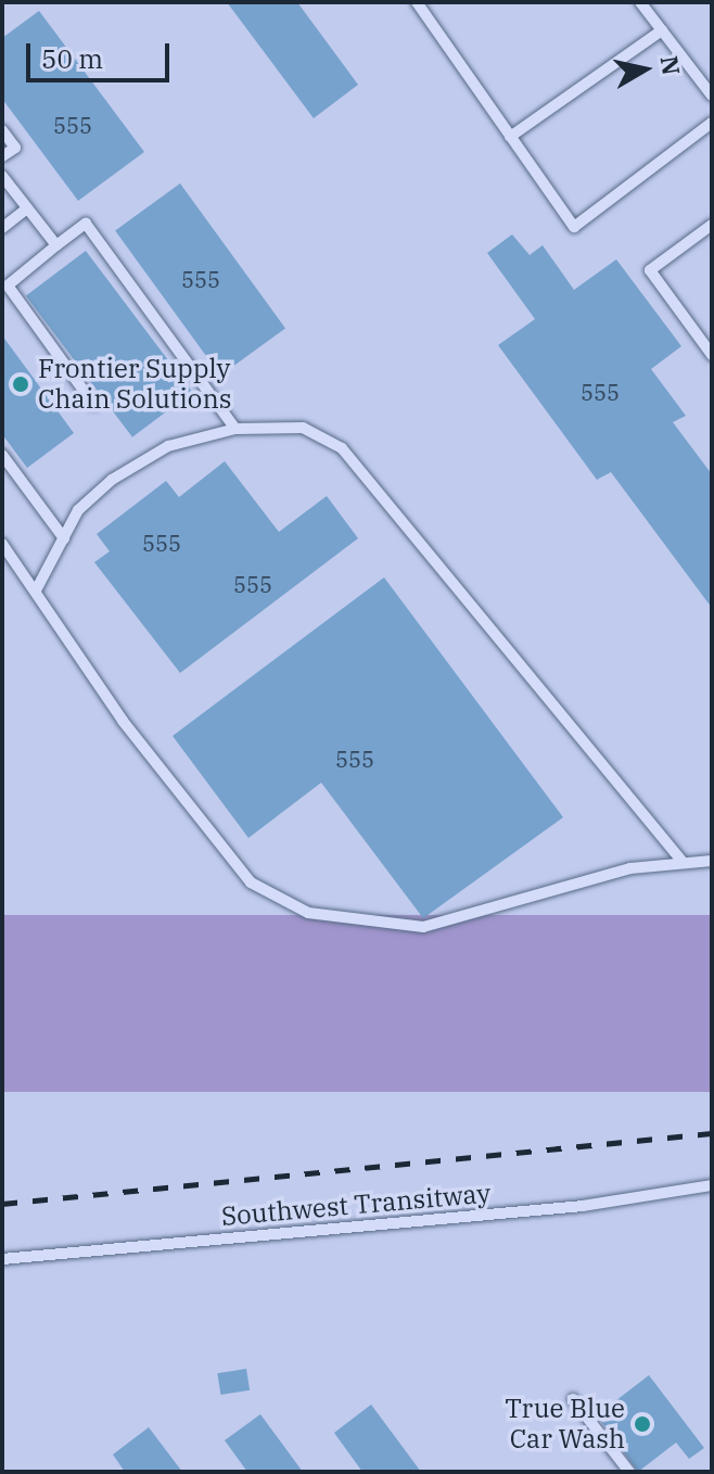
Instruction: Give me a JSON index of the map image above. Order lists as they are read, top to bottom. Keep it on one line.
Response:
{"streets":{"lane":["Southwest Transitway"]},"places":["Frontier Supply Chain Solutions","True Blue Car Wash"],"house_numbers":["555","555","555","555","555","555"],"scale_bar":"50 m","north":"right"}
